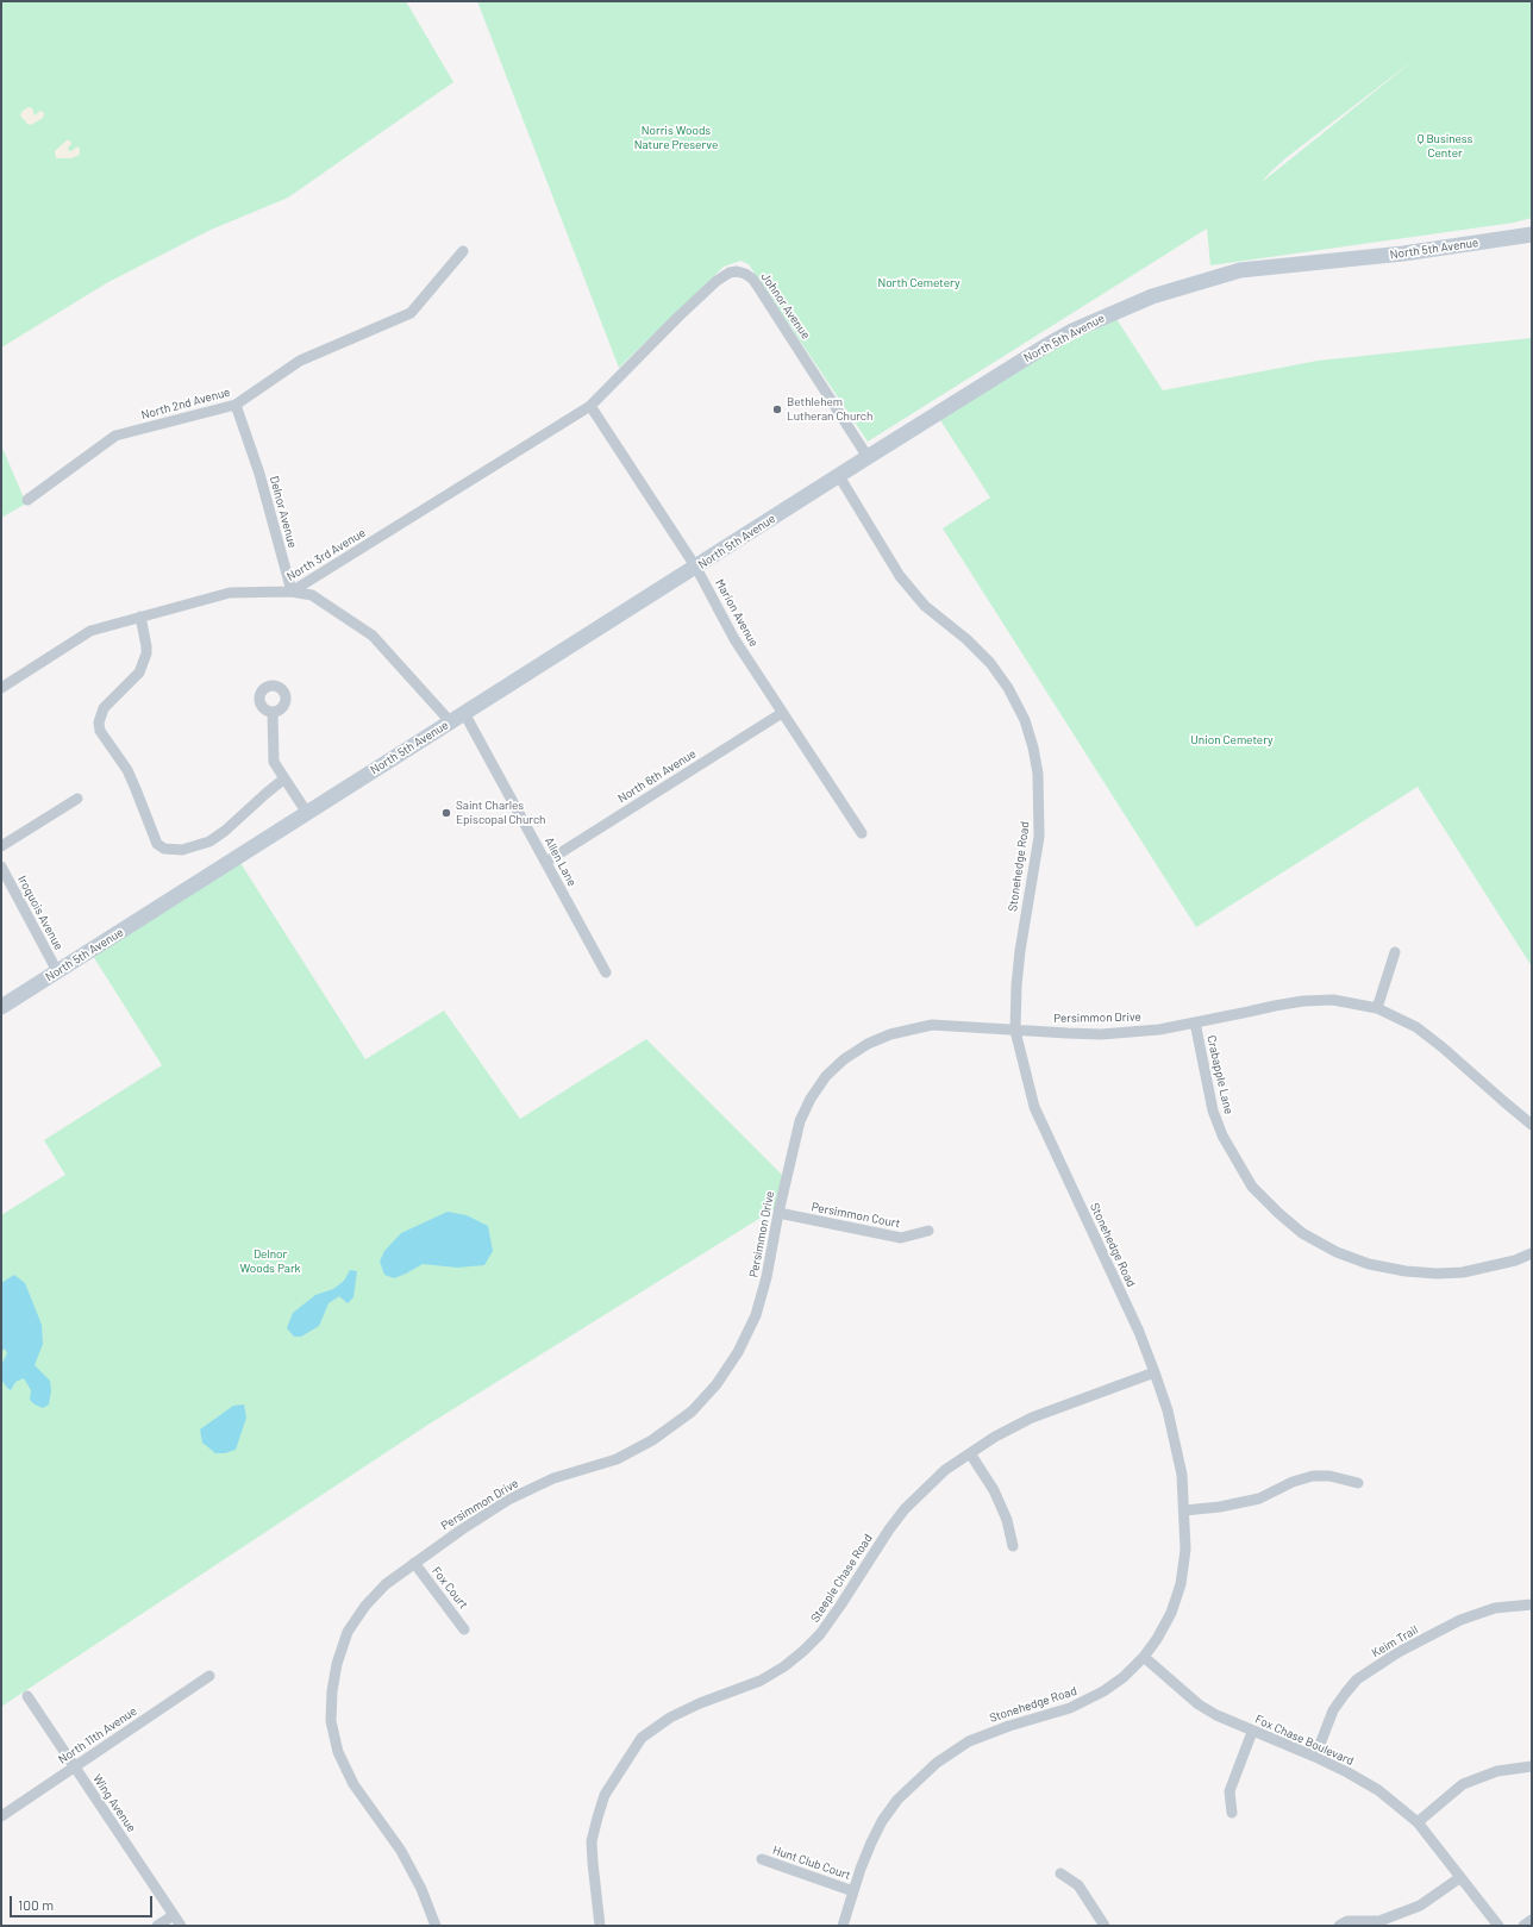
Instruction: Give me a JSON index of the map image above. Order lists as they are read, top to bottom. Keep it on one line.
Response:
{"streets":{"main road":["North 5th Avenue"],"street":["Johnor Avenue","North 2nd Avenue","Delnor Avenue","North 3rd Avenue","Marion Avenue","North 6th Avenue","Allen Lane","Stonehedge Road","Iroquois Avenue","Persimmon Drive","Crabapple Lane","Persimmon Court","Steeple Chase Road","Fox Court","Keim Trail","North 11th Avenue","Fox Chase Boulevard","Wing Avenue","Hunt Club Court"]},"crossings":[["North 5th Avenue","Johnor Avenue"],["North 5th Avenue","Marion Avenue"],["North 5th Avenue","Allen Lane"],["North 5th Avenue","Stonehedge Road"],["North 5th Avenue","Iroquois Avenue"],["Johnor Avenue","North 3rd Avenue"],["Johnor Avenue","Marion Avenue"],["North 2nd Avenue","Delnor Avenue"],["Delnor Avenue","North 3rd Avenue"],["North 3rd Avenue","Marion Avenue"],["Marion Avenue","North 6th Avenue"],["North 6th Avenue","Allen Lane"],["Stonehedge Road","Persimmon Drive"],["Stonehedge Road","Steeple Chase Road"],["Stonehedge Road","Fox Chase Boulevard"],["Stonehedge Road","Hunt Club Court"],["Persimmon Drive","Crabapple Lane"],["Persimmon Drive","Persimmon Court"],["Persimmon Drive","Fox Court"],["Keim Trail","Fox Chase Boulevard"],["North 11th Avenue","Wing Avenue"]],"parks":["Norris Woods Nature Preserve","Q Business Center","North Cemetery","Union Cemetery","Delnor Woods Park"],"places":["Bethlehem Lutheran Church","Saint Charles Episcopal Church"],"scale_bar":"100 m"}
